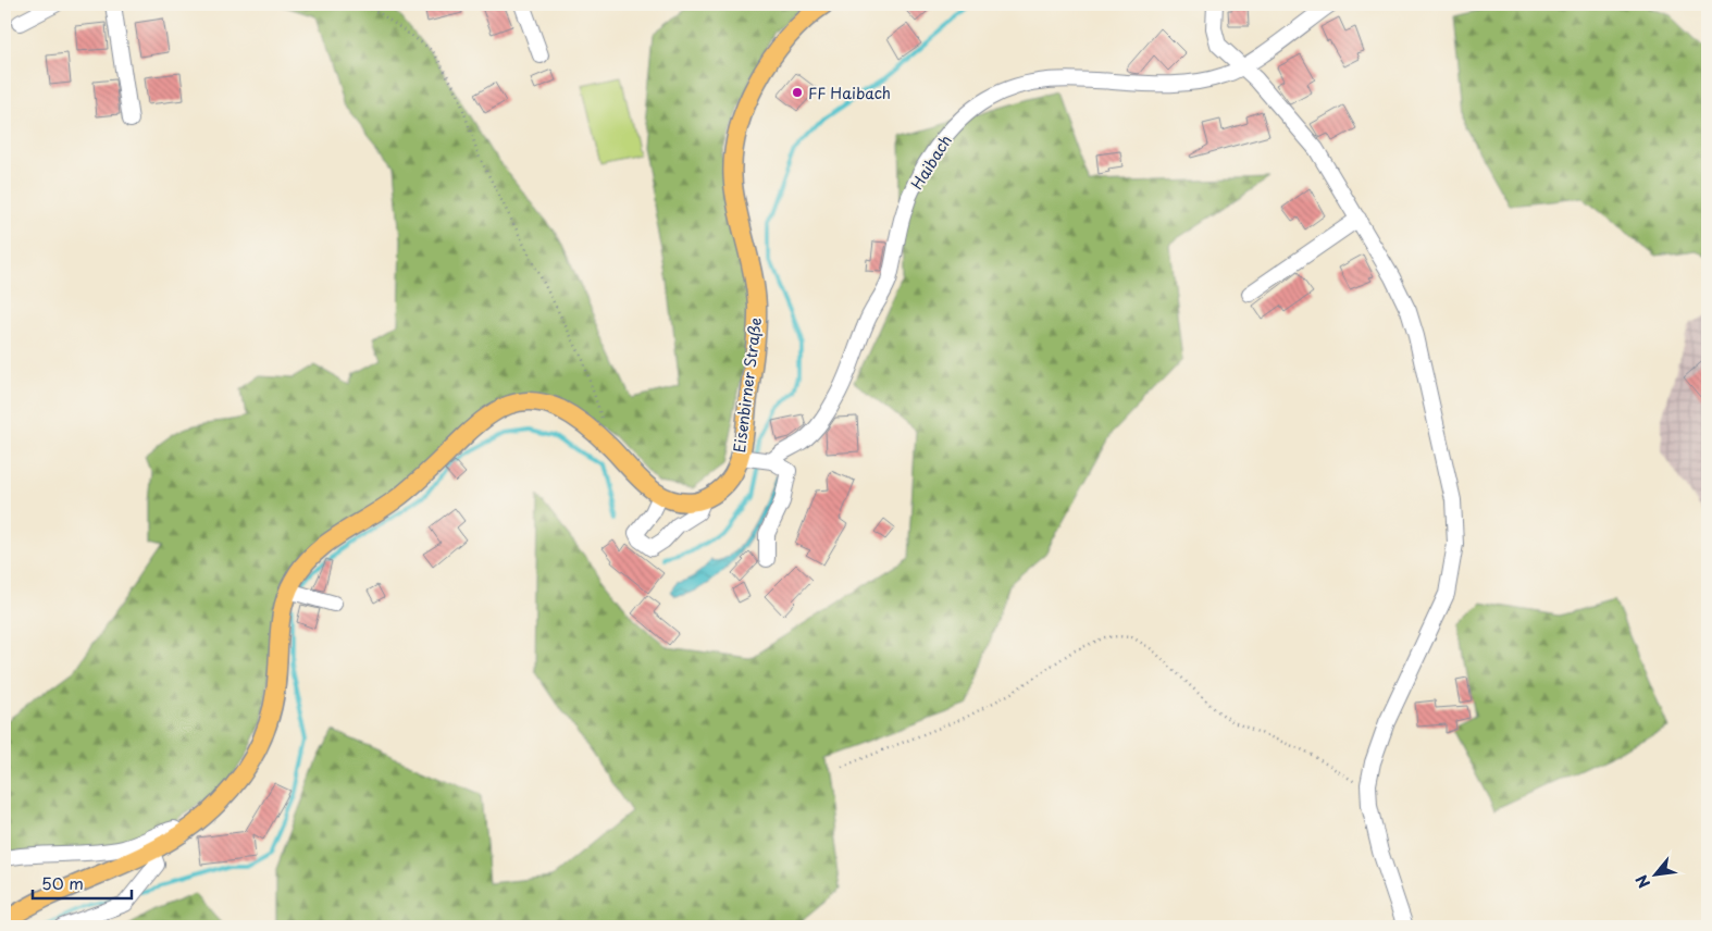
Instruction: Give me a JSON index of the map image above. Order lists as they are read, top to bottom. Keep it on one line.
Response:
{"streets":{"main road":["Eisenbirner Straße"],"street":["Haibach"]},"crossings":[["Haibach","Eisenbirner Straße"]],"places":["FF Haibach"],"scale_bar":"50 m","north":"bottom left"}
